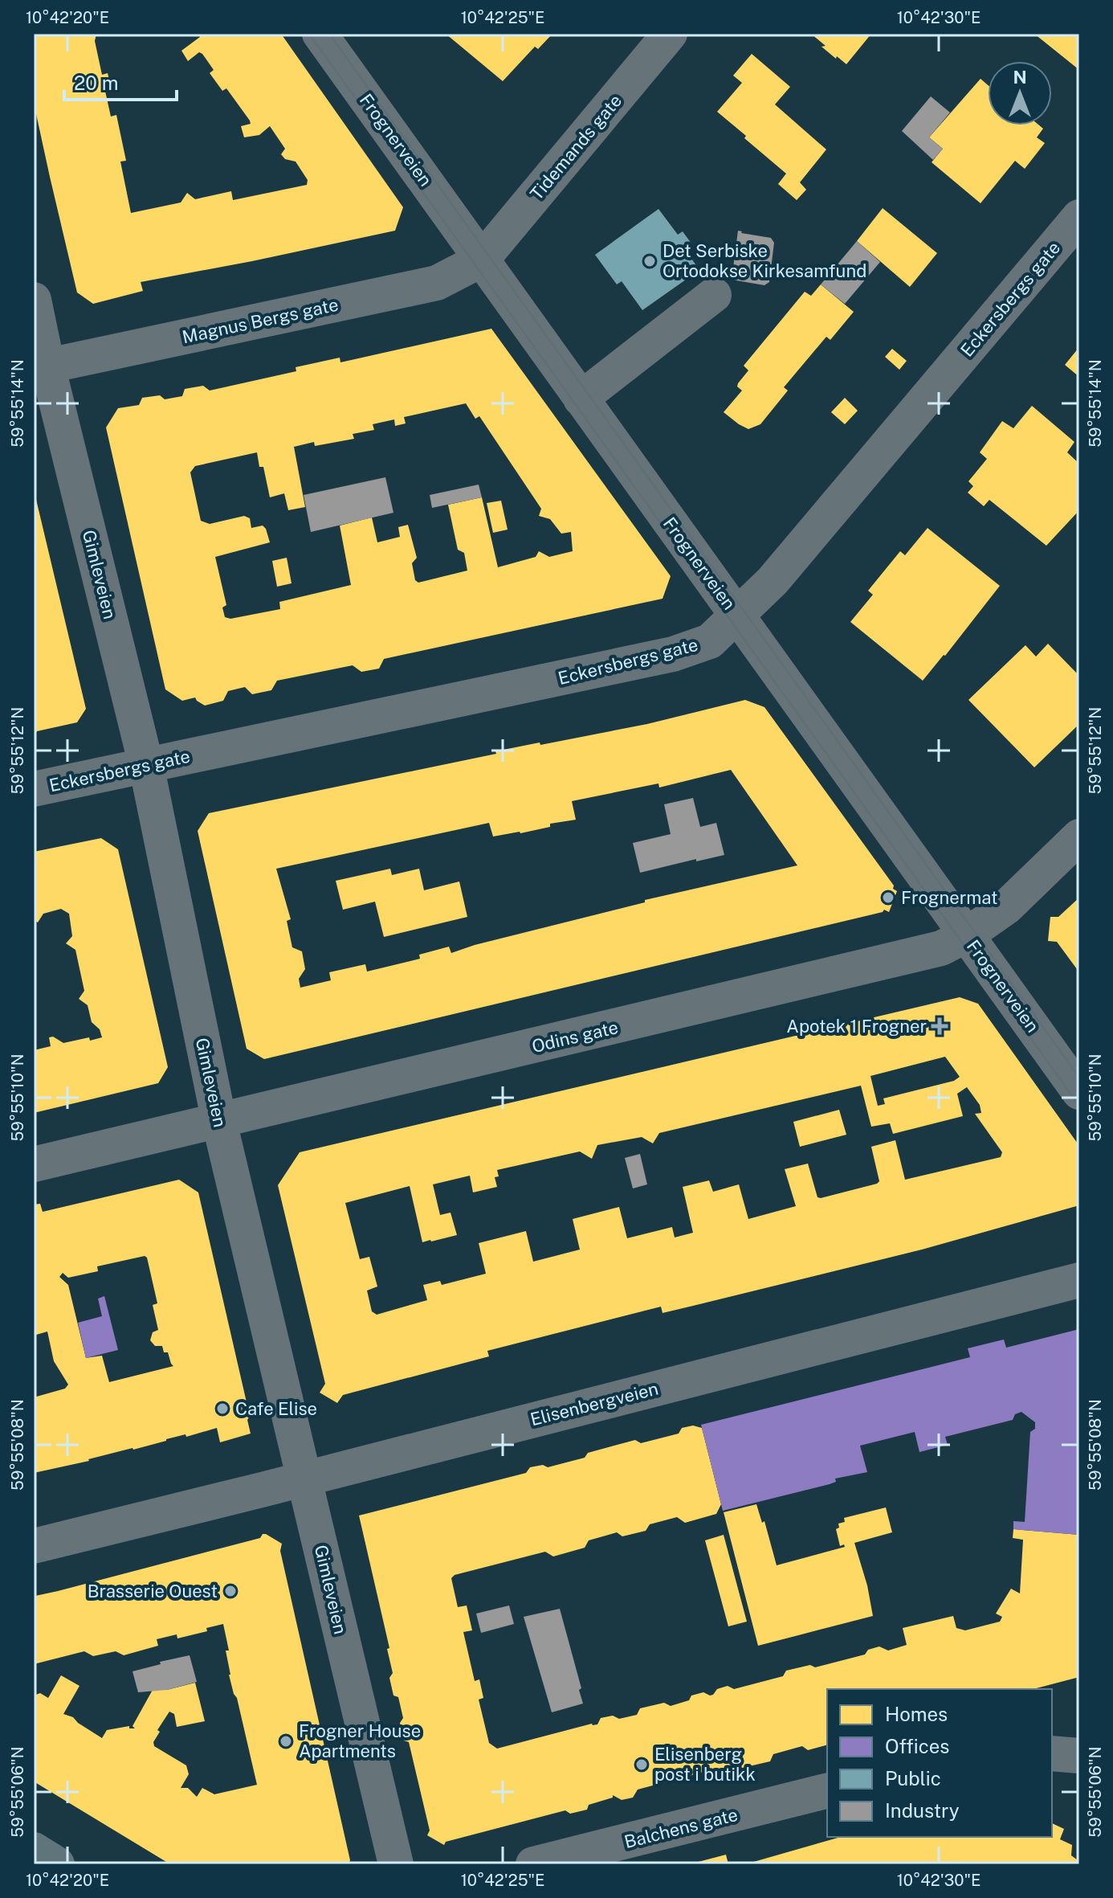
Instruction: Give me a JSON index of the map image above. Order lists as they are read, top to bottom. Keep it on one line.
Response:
{"streets":{"street":["Frognerveien","Tidemands gate","Eckersbergs gate","Magnus Bergs gate","Gimleveien","Odins gate","Elisenbergveien","Balchens gate"]},"crossings":[["Frognerveien","Tidemands gate"],["Frognerveien","Eckersbergs gate"],["Frognerveien","Magnus Bergs gate"],["Frognerveien","Odins gate"],["Tidemands gate","Magnus Bergs gate"],["Eckersbergs gate","Gimleveien"],["Magnus Bergs gate","Gimleveien"],["Gimleveien","Odins gate"],["Gimleveien","Elisenbergveien"]],"places":{"other":["Det Serbiske Ortodokse Kirkesamfund","Frognermat","Cafe Elise","Brasserie Ouest","Frogner House Apartments","Elisenberg post i butikk"],"health":["Apotek 1 Frogner"]},"legend":["Homes","Offices","Public","Industry"],"scale_bar":"20 m","north":"top","coordinates":["10°42'20\"E","10°42'25\"E","10°42'30\"E","59°55'14\"N","59°55'12\"N","59°55'10\"N","59°55'08\"N","59°55'06\"N"]}
